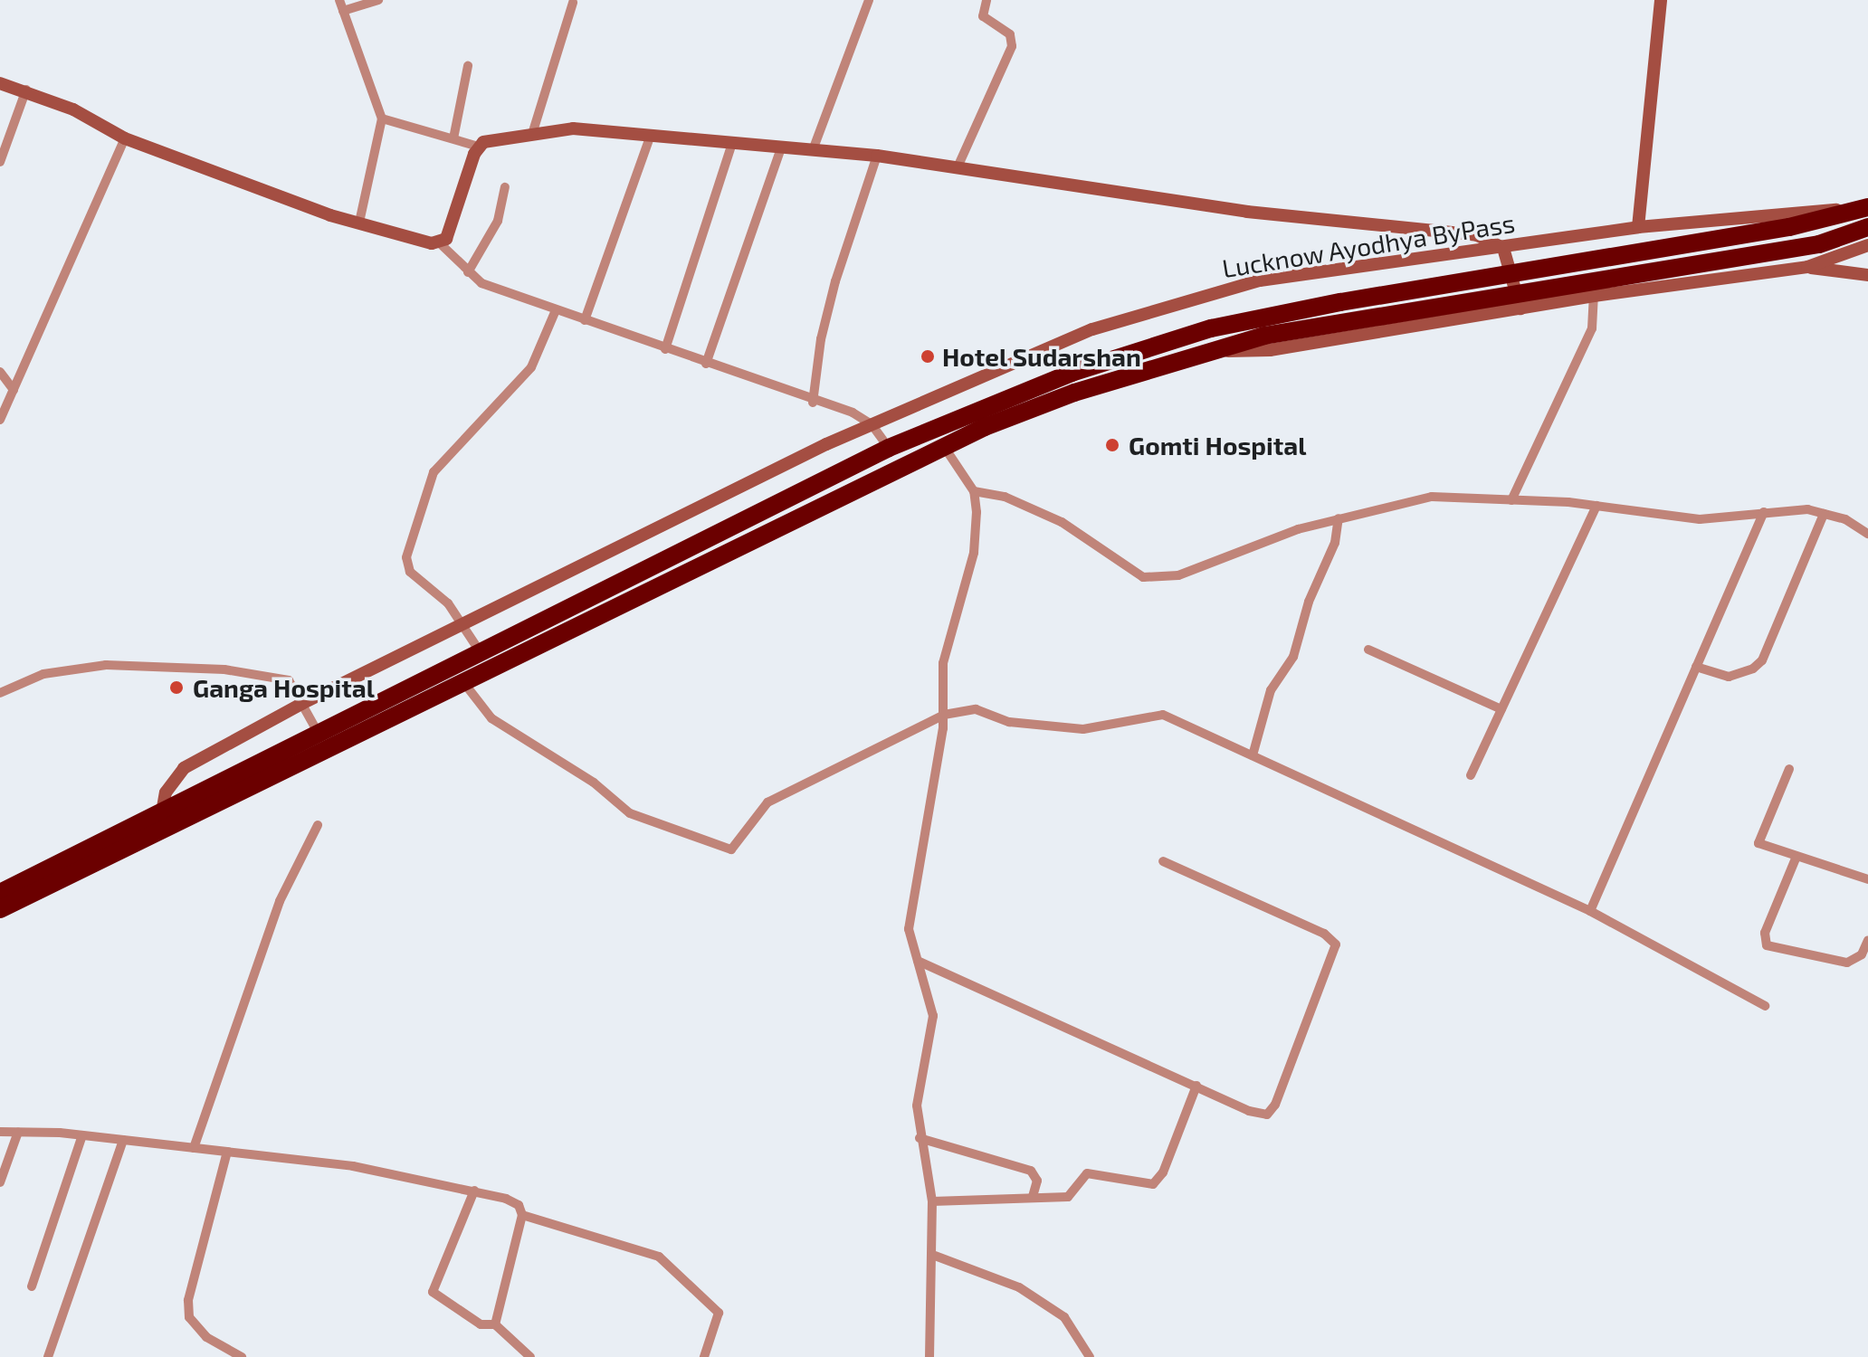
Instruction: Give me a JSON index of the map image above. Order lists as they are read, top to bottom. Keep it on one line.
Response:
{"streets":{"street":["Lucknow Ayodhya ByPass"]},"places":["Hotel Sudarshan","Gomti Hospital","Ganga Hospital"]}
